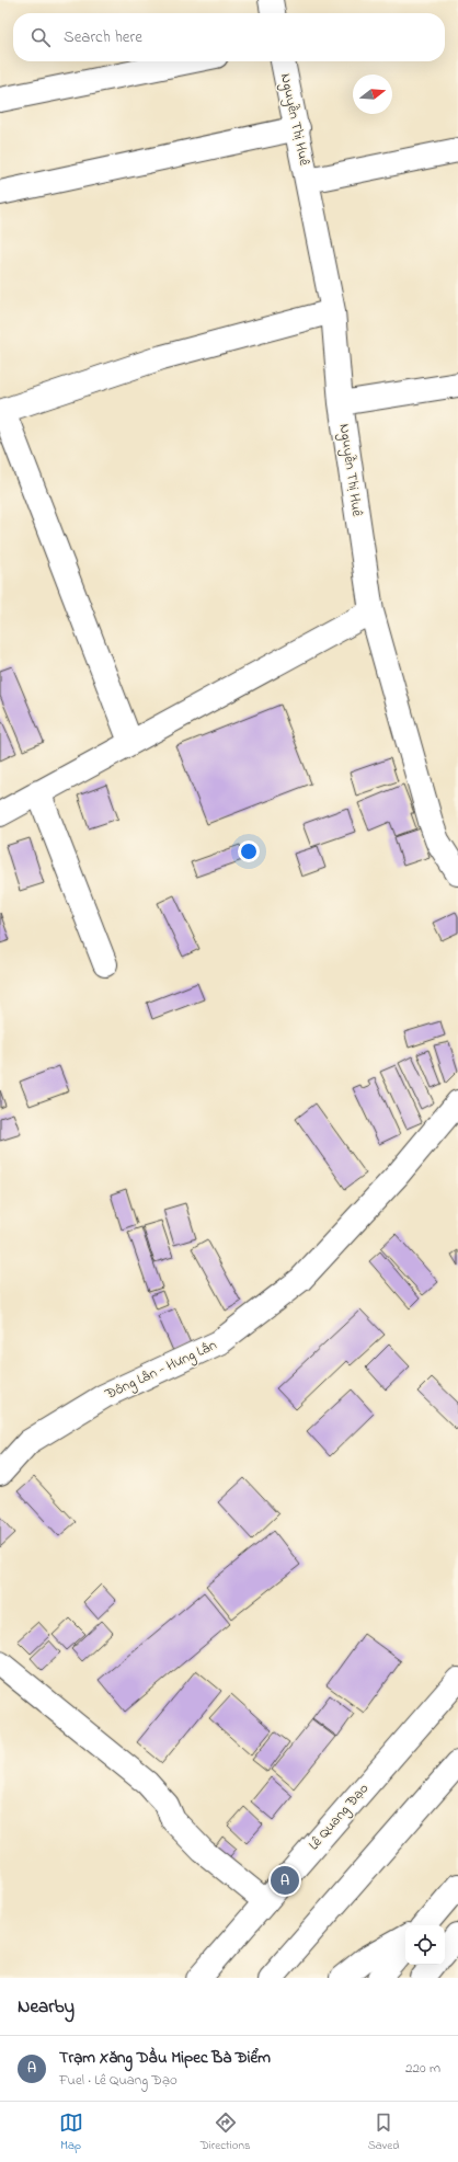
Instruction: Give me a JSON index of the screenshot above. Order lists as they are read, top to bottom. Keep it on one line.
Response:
{"streets":{"main road":["Nguyễn Thị Huê","Đông Lân - Hưng Lân","Lê Quang Đạo"]},"north":"right","page":{"search":"Search here","pins":"A","heading":"Nearby","list":[{"mark":"A","name":"Trạm Xăng Dầu Mipec Bà Điểm","note":"Fuel · Lê Quang Đạo","value":"220 m"}],"nav":["Map","Directions","Saved"]}}
